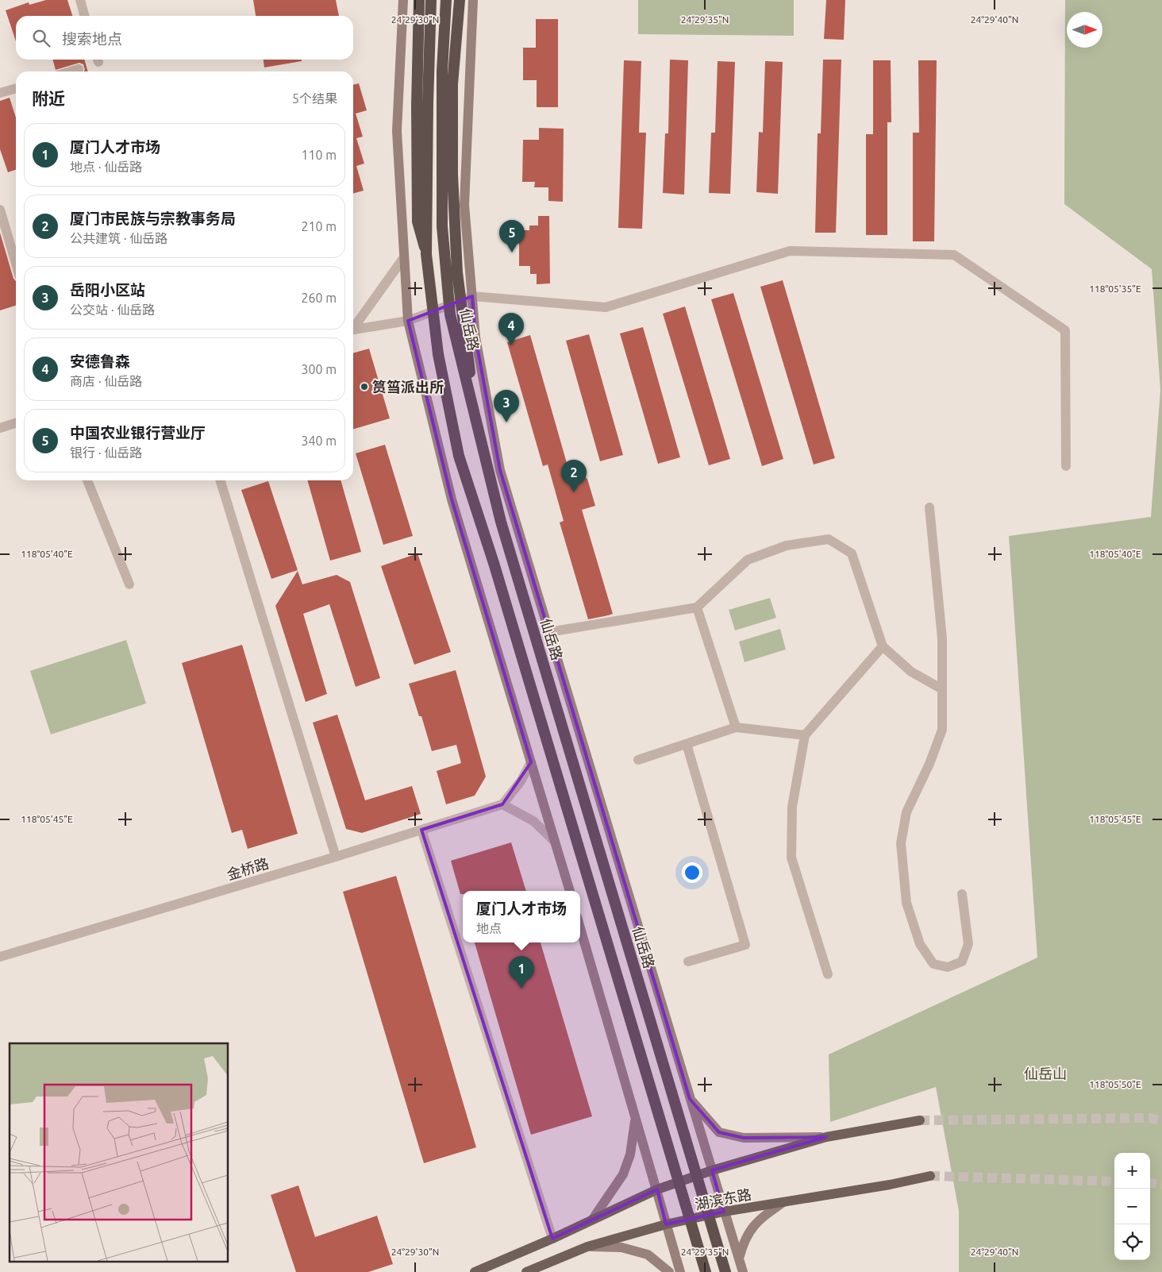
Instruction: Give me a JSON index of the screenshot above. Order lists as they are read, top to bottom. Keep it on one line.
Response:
{"streets":{"highway":["仙岳路"],"main road":["湖滨东路"],"street":["金桥路"]},"parks":["仙岳山"],"places":["筼筜派出所"],"north":"right","page":{"search":"搜索地点","heading":["附近","5个结果"],"list":[{"mark":"1","name":"厦门人才市场","note":"地点 · 仙岳路","value":"110 m"},{"mark":"2","name":"厦门市民族与宗教事务局","note":"公共建筑 · 仙岳路","value":"210 m"},{"mark":"3","name":"岳阳小区站","note":"公交站 · 仙岳路","value":"260 m"},{"mark":"4","name":"安德鲁森","note":"商店 · 仙岳路","value":"300 m"},{"mark":"5","name":"中国农业银行营业厅","note":"银行 · 仙岳路","value":"340 m"}],"pins":["5","4","3","2","1"],"popup":["厦门人才市场","地点"],"map_buttons":["+","−"]},"coordinates":["24°29'30\"N","24°29'35\"N","24°29'40\"N","118°05'35\"E","118°05'40\"E","118°05'45\"E","118°05'50\"E"]}
